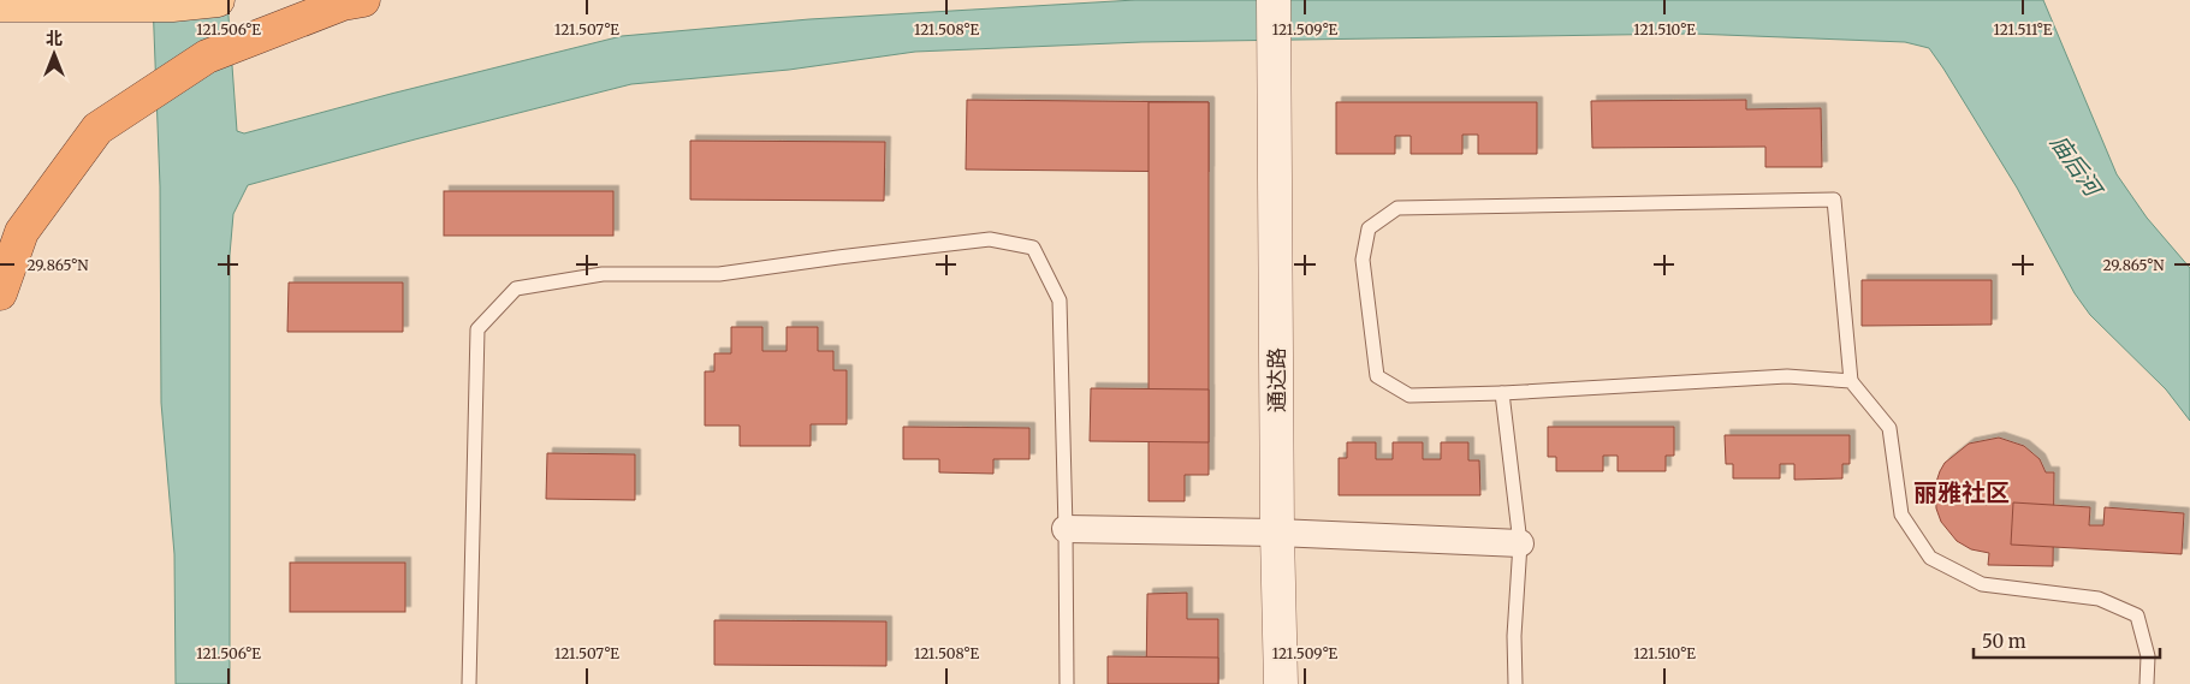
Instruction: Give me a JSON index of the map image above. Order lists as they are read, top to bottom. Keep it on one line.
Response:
{"streets":{"street":["通达路"]},"districts":["丽雅社区"],"water":["庙后河"],"scale_bar":"50 m","north":"top","coordinates":["121.506°E","121.507°E","121.508°E","121.509°E","121.510°E","121.511°E","29.865°N"]}
